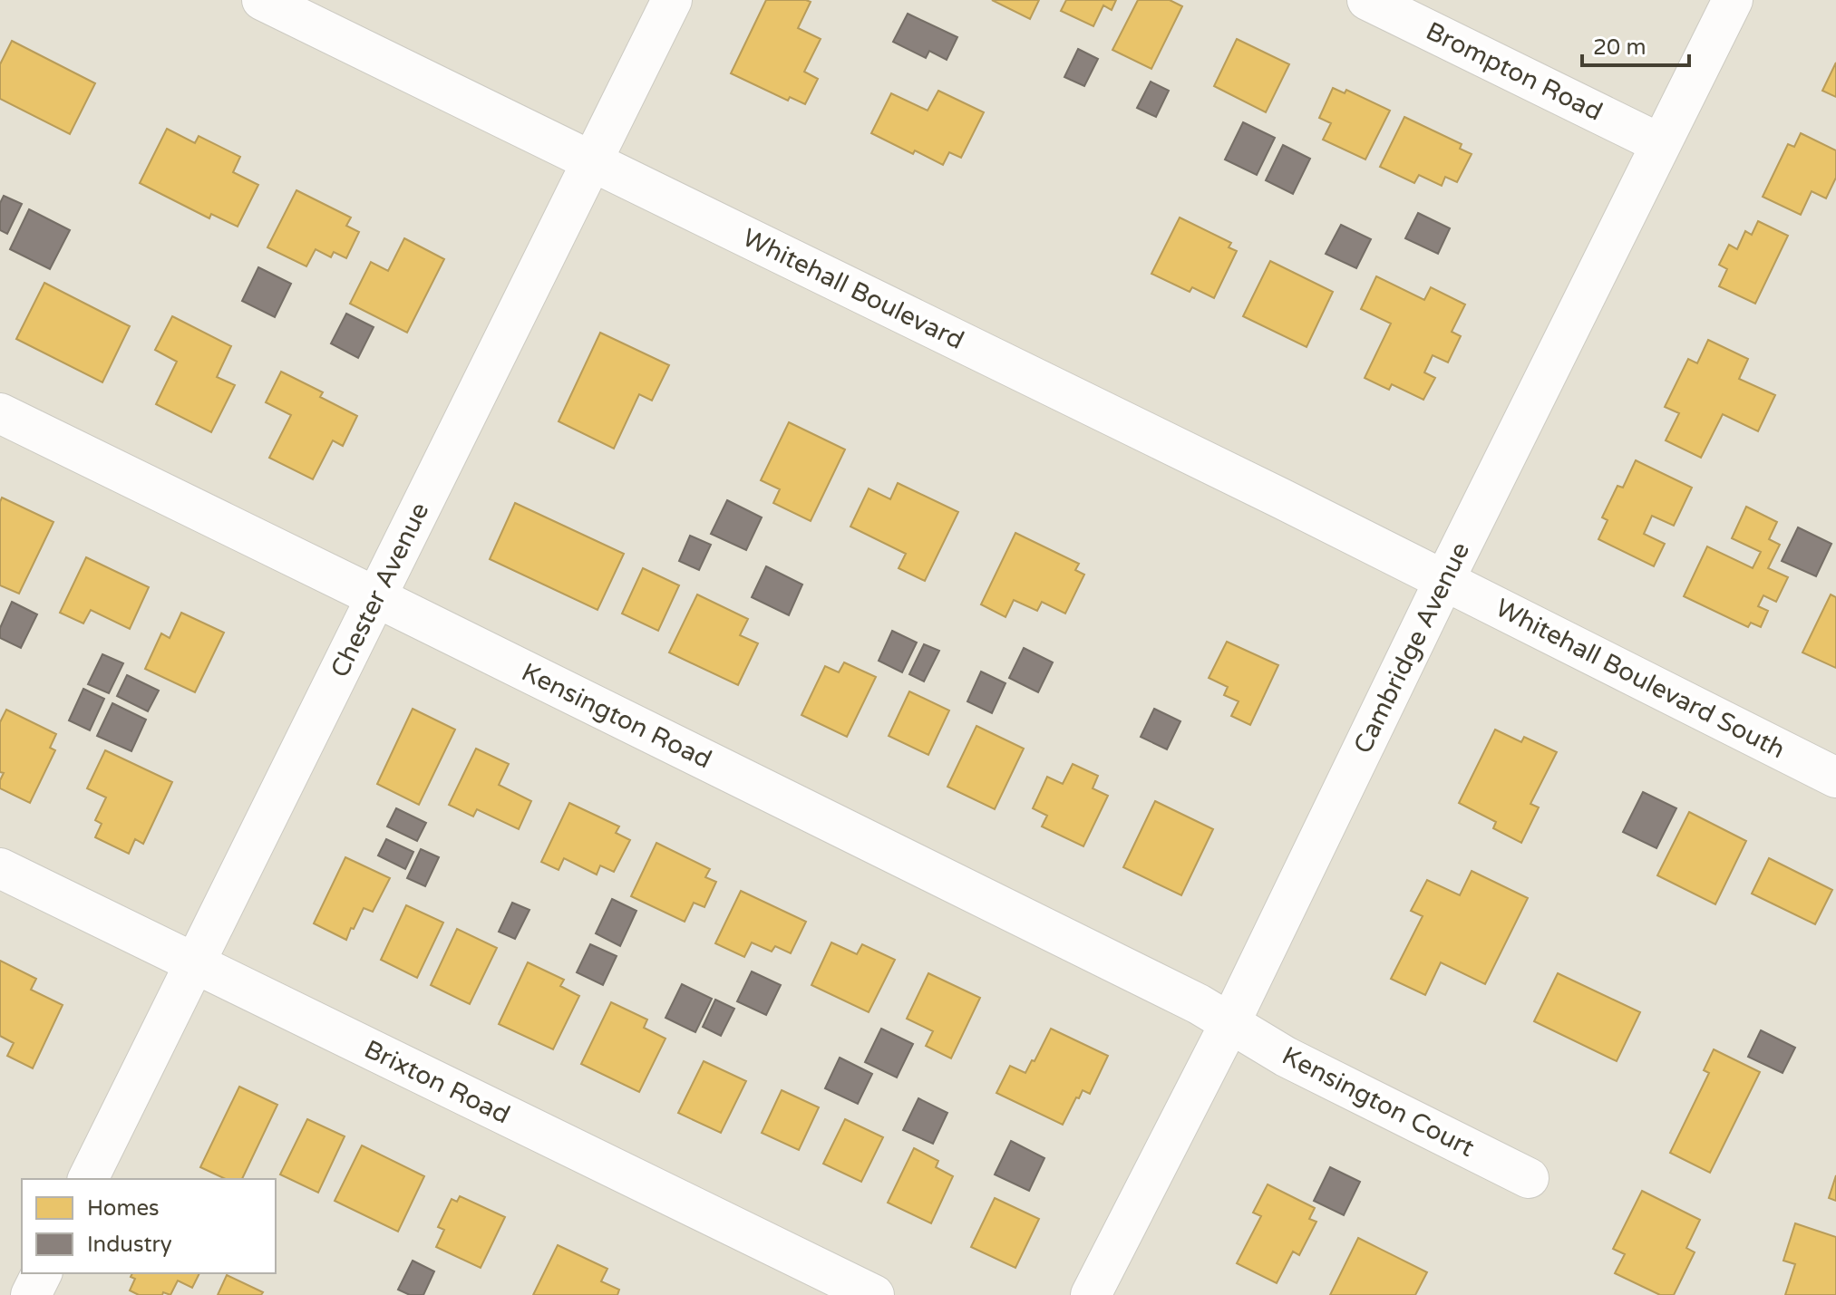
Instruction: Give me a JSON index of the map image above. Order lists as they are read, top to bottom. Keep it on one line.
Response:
{"streets":{"street":["Brompton Road","Whitehall Boulevard","Chester Avenue","Cambridge Avenue","Whitehall Boulevard South","Kensington Road","Brixton Road","Kensington Court"]},"crossings":[["Brompton Road","Cambridge Avenue"],["Whitehall Boulevard","Chester Avenue"],["Whitehall Boulevard","Cambridge Avenue"],["Whitehall Boulevard","Whitehall Boulevard South"],["Chester Avenue","Kensington Road"],["Chester Avenue","Brixton Road"],["Cambridge Avenue","Whitehall Boulevard South"],["Cambridge Avenue","Kensington Road"],["Cambridge Avenue","Kensington Court"],["Kensington Road","Kensington Court"]],"legend":["Homes","Industry"],"scale_bar":"20 m"}
